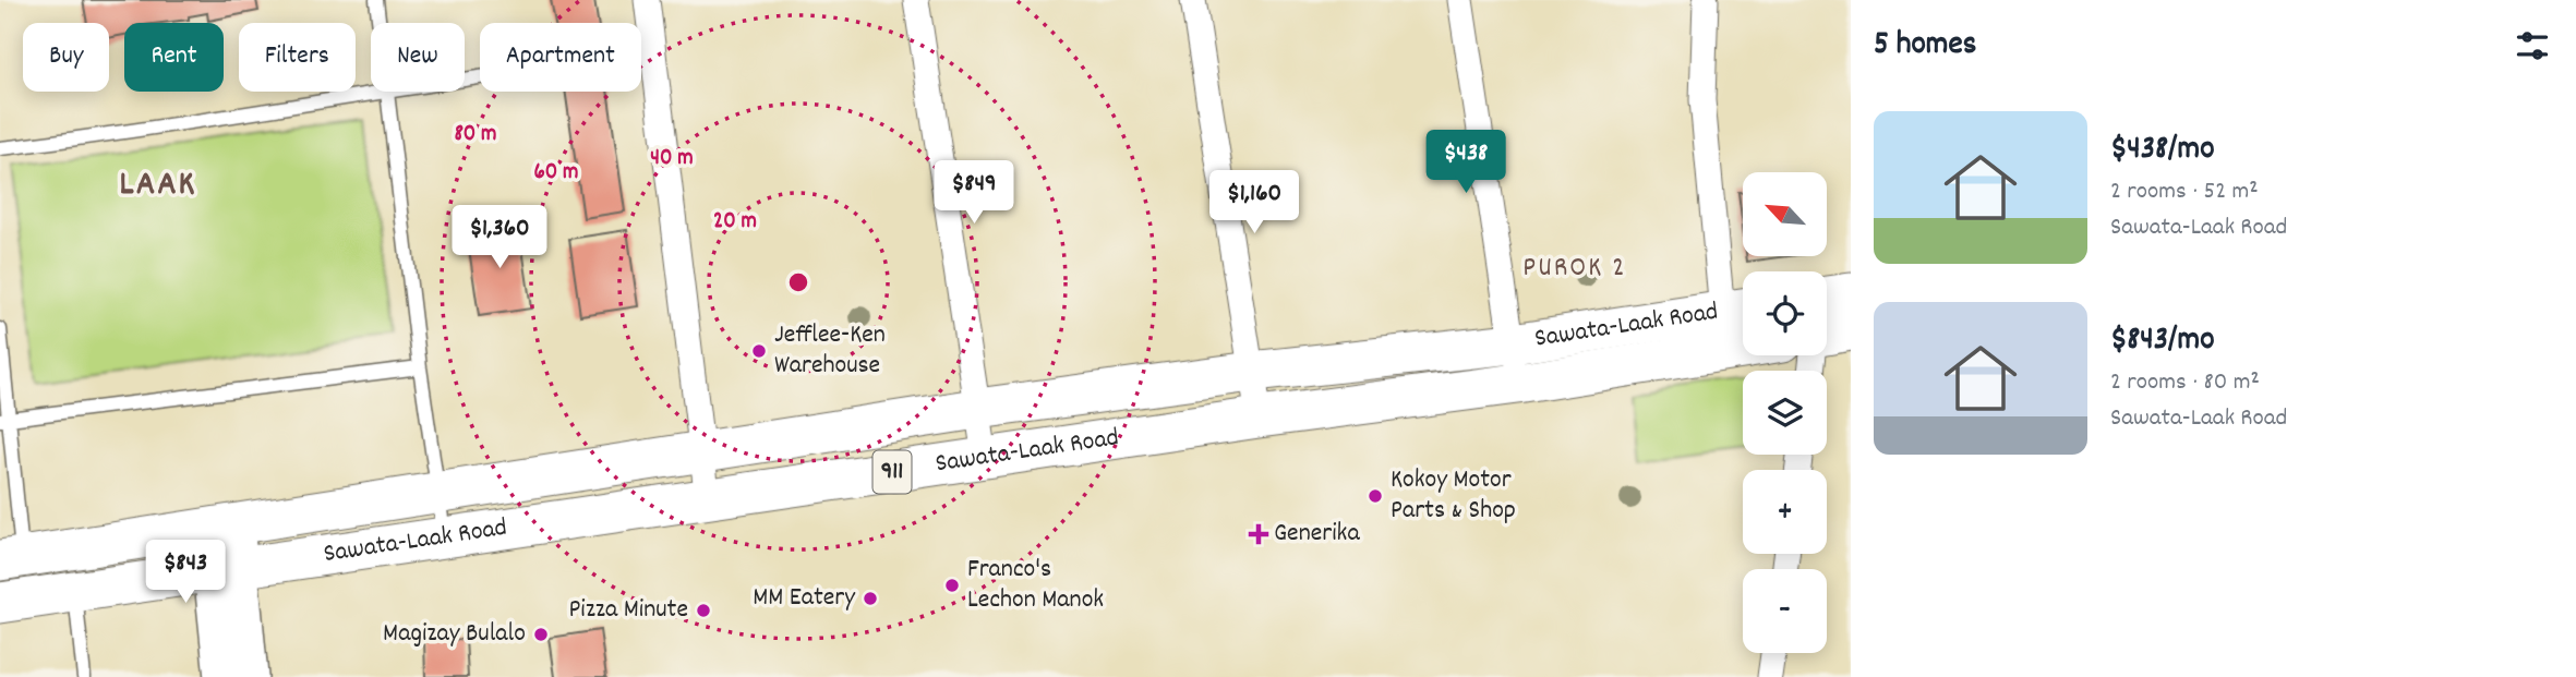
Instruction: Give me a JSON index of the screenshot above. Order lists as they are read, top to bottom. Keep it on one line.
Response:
{"streets":{"main road":["Sawata-Laak Road","911"]},"districts":["LAAK","PUROK 2"],"places":{"other":["Jefflee-Ken Warehouse","Kokoy Motor Parts & Shop","Franco's Lechon Manok","MM Eatery","Pizza Minute","Magizay Bulalo"],"health":["Generika"]},"north":"top left","page":{"heading":"5 homes","chip":["Buy","Rent","Filters","New","Apartment"],"list":[{"name":"$438/mo","note":"2 rooms · 52 m² · Sawata-Laak Road"},{"name":"$843/mo","note":"2 rooms · 80 m² · Sawata-Laak Road"}],"price":["$438","$849","$1,160","$1,360","$843"],"map_buttons":["+","−"]},"rings":["80 m","40 m","60 m","20 m"]}
